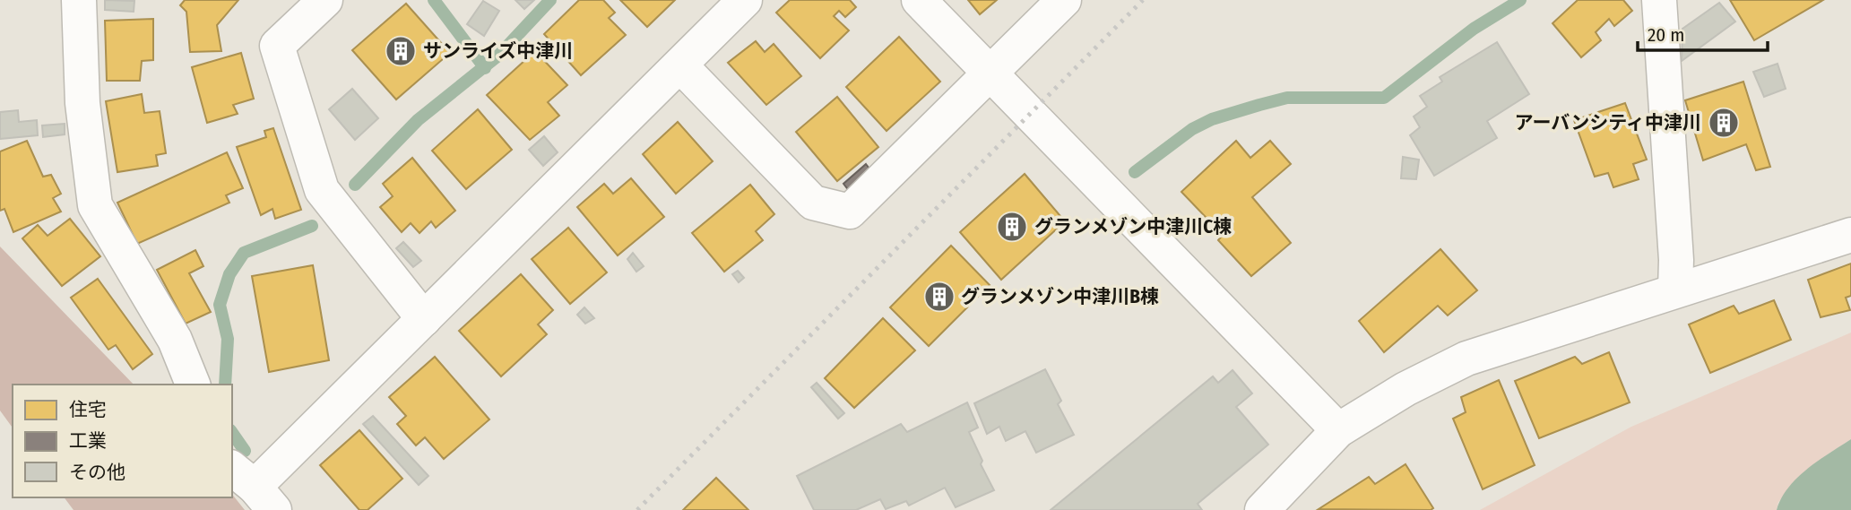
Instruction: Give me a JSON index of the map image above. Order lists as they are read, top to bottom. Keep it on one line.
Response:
{"places":{"building":["サンライズ中津川","アーバンシティ中津川","グランメゾン中津川C棟","グランメゾン中津川B棟"]},"legend":["住宅","工業","その他"],"scale_bar":"20 m"}
